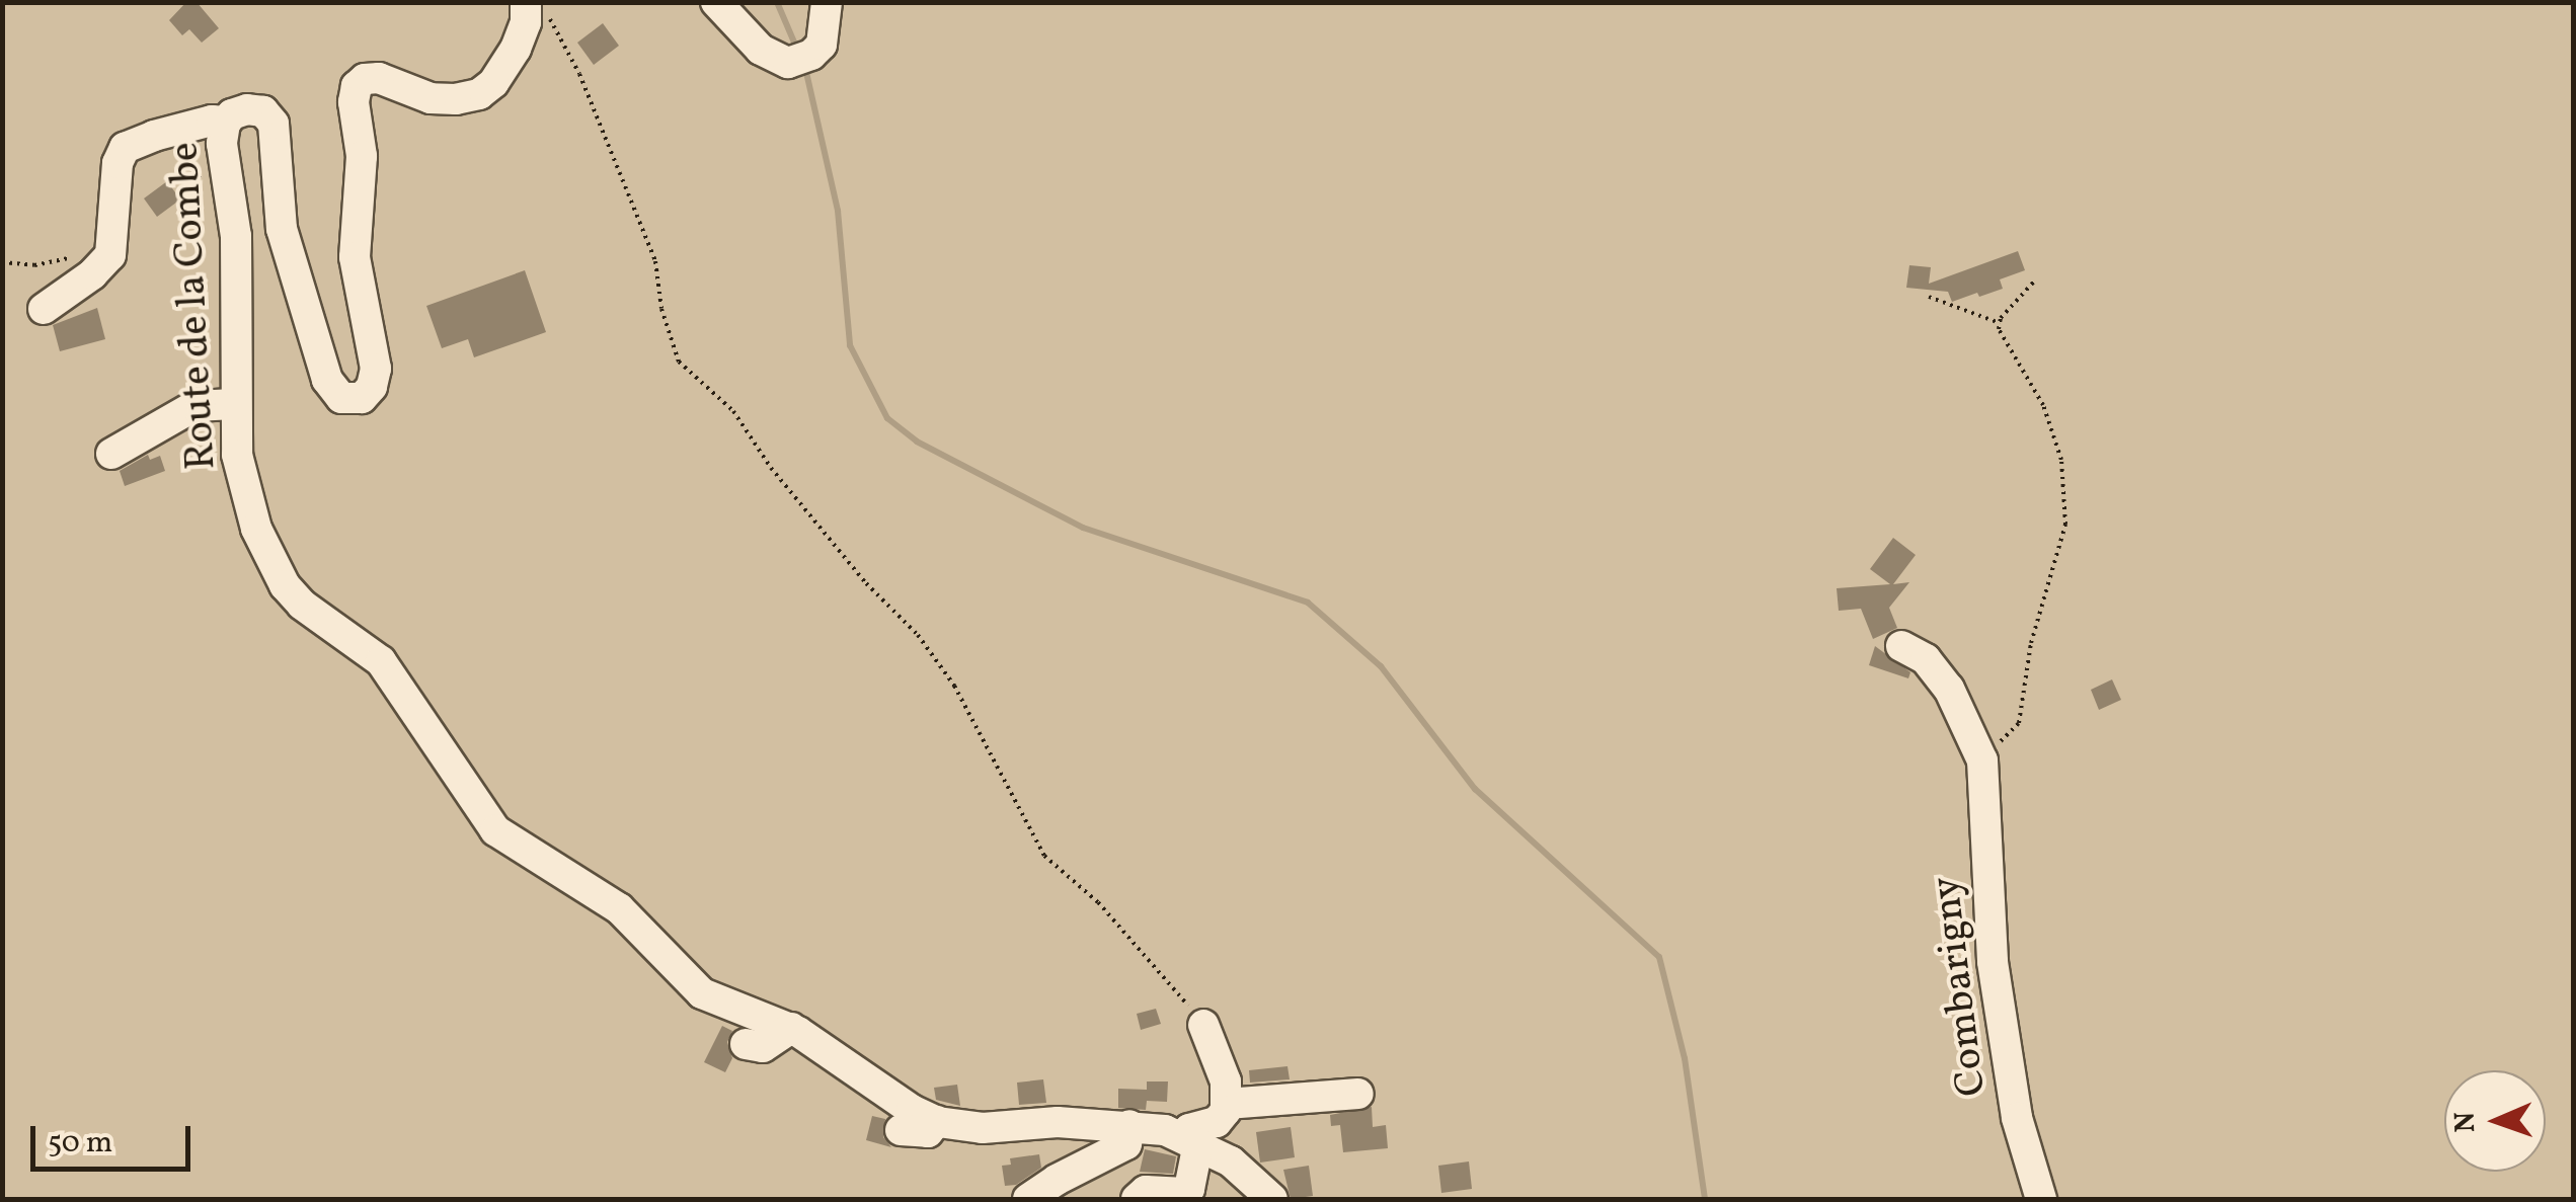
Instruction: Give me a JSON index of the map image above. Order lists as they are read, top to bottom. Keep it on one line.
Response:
{"streets":{"street":["Route de la Combe","Combarigny"]},"scale_bar":"50 m","north":"left"}
